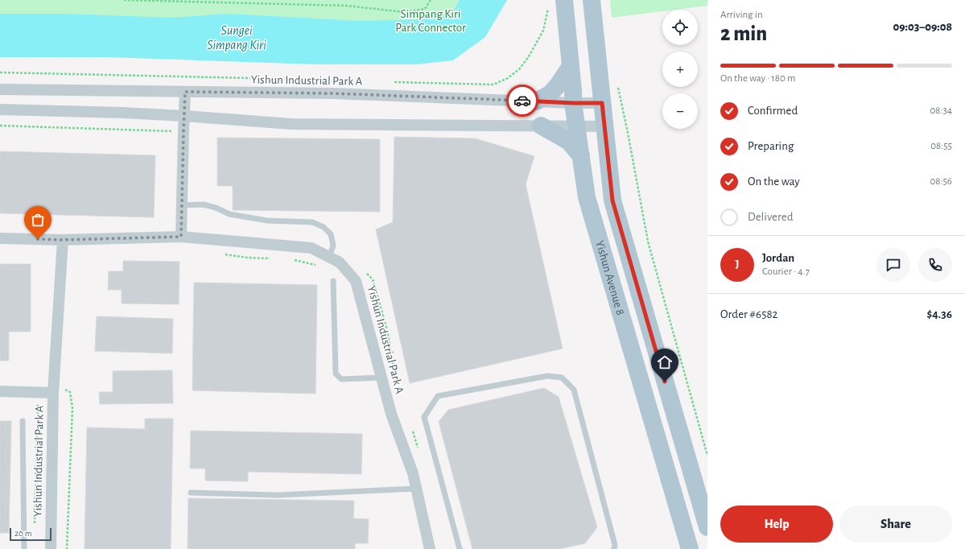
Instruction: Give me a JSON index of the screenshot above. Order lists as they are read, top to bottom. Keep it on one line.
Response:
{"streets":{"main road":["Yishun Avenue 8"],"street":["Yishun Industrial Park A"]},"crossings":[["Yishun Industrial Park A","Yishun Avenue 8"]],"water":["Sungei Simpang Kiri"],"parks":["Simpang Kiri Park Connector"],"scale_bar":"20 m","page":{"heading":["2 min","Arriving in","09:03–09:08"],"panel":["Jordan","Courier · 4.7","Order #6582","$4.36"],"map_buttons":["+","−"],"bar":"On the way · 180 m","list":[["Confirmed","08:34"],["Preparing","08:55"],["On the way","08:56"],"Delivered"],"round":"J","buttons":["Help","Share"],"scale":"20 m"}}
